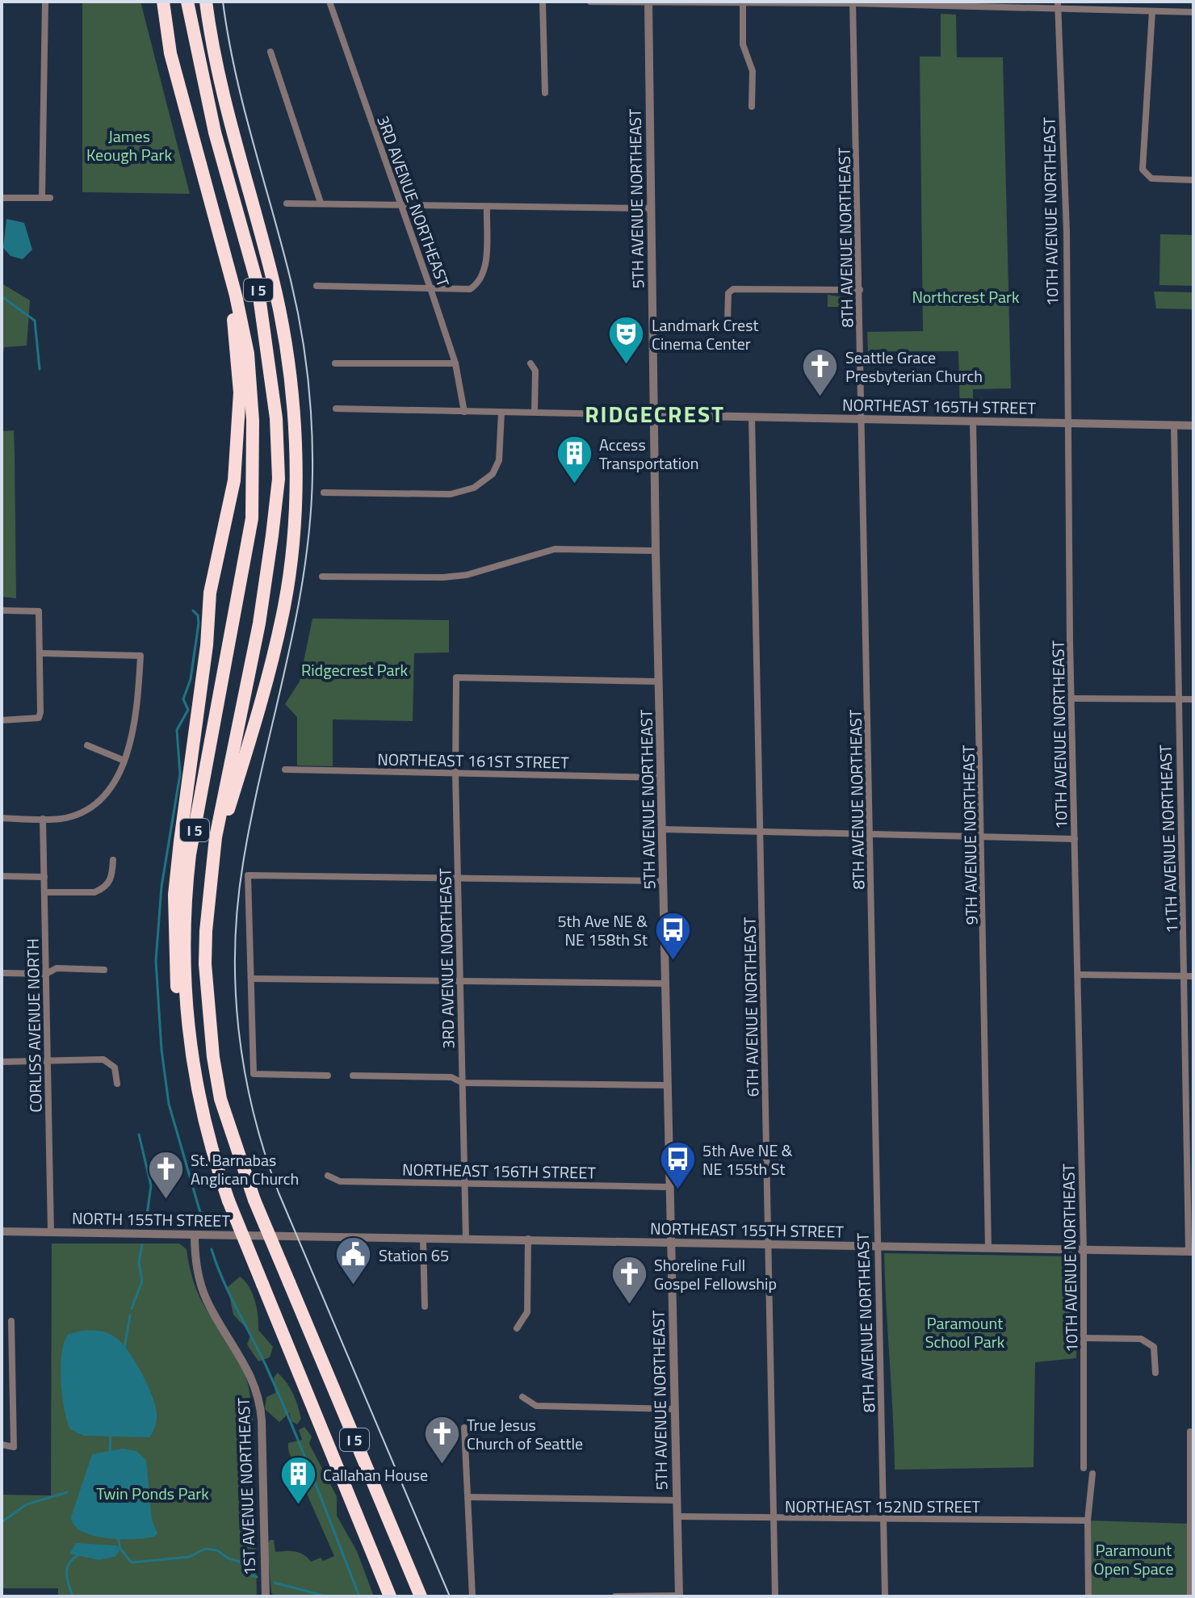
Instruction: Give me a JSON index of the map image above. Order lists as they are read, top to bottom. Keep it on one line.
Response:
{"streets":{"highway":["I 5"],"street":["5TH AVENUE NORTHEAST","3RD AVENUE NORTHEAST","10TH AVENUE NORTHEAST","8TH AVENUE NORTHEAST","NORTHEAST 165TH STREET","NORTHEAST 161ST STREET","9TH AVENUE NORTHEAST","11TH AVENUE NORTHEAST","6TH AVENUE NORTHEAST","CORLISS AVENUE NORTH","NORTHEAST 156TH STREET","NORTH 155TH STREET","NORTHEAST 155TH STREET","1ST AVENUE NORTHEAST","NORTHEAST 152ND STREET"]},"crossings":[["5TH AVENUE NORTHEAST","3RD AVENUE NORTHEAST"],["5TH AVENUE NORTHEAST","NORTHEAST 165TH STREET"],["5TH AVENUE NORTHEAST","NORTHEAST 161ST STREET"],["5TH AVENUE NORTHEAST","NORTHEAST 156TH STREET"],["5TH AVENUE NORTHEAST","NORTHEAST 155TH STREET"],["5TH AVENUE NORTHEAST","NORTHEAST 152ND STREET"],["3RD AVENUE NORTHEAST","NORTHEAST 165TH STREET"],["3RD AVENUE NORTHEAST","NORTHEAST 161ST STREET"],["3RD AVENUE NORTHEAST","NORTHEAST 156TH STREET"],["3RD AVENUE NORTHEAST","NORTHEAST 155TH STREET"],["10TH AVENUE NORTHEAST","NORTHEAST 165TH STREET"],["10TH AVENUE NORTHEAST","NORTHEAST 155TH STREET"],["8TH AVENUE NORTHEAST","NORTHEAST 165TH STREET"],["8TH AVENUE NORTHEAST","NORTHEAST 155TH STREET"],["8TH AVENUE NORTHEAST","NORTHEAST 152ND STREET"],["NORTHEAST 165TH STREET","9TH AVENUE NORTHEAST"],["NORTHEAST 165TH STREET","11TH AVENUE NORTHEAST"],["NORTHEAST 165TH STREET","6TH AVENUE NORTHEAST"],["9TH AVENUE NORTHEAST","NORTHEAST 155TH STREET"],["11TH AVENUE NORTHEAST","NORTHEAST 155TH STREET"],["6TH AVENUE NORTHEAST","NORTHEAST 155TH STREET"],["6TH AVENUE NORTHEAST","NORTHEAST 152ND STREET"],["CORLISS AVENUE NORTH","NORTH 155TH STREET"],["NORTH 155TH STREET","NORTHEAST 155TH STREET"],["NORTH 155TH STREET","1ST AVENUE NORTHEAST"]],"districts":["RIDGECREST"],"parks":["James Keough Park","Northcrest Park","Ridgecrest Park","Paramount School Park","Twin Ponds Park","Paramount Open Space"],"places":{"theatre":["Landmark Crest Cinema Center"],"church":["Seattle Grace Presbyterian Church","St. Barnabas Anglican Church","Shoreline Full Gospel Fellowship","True Jesus Church of Seattle"],"building":["Access Transportation","Callahan House"],"bus stop":["5th Ave NE & NE 158th St","5th Ave NE & NE 155th St"],"public building":["Station 65"]}}
